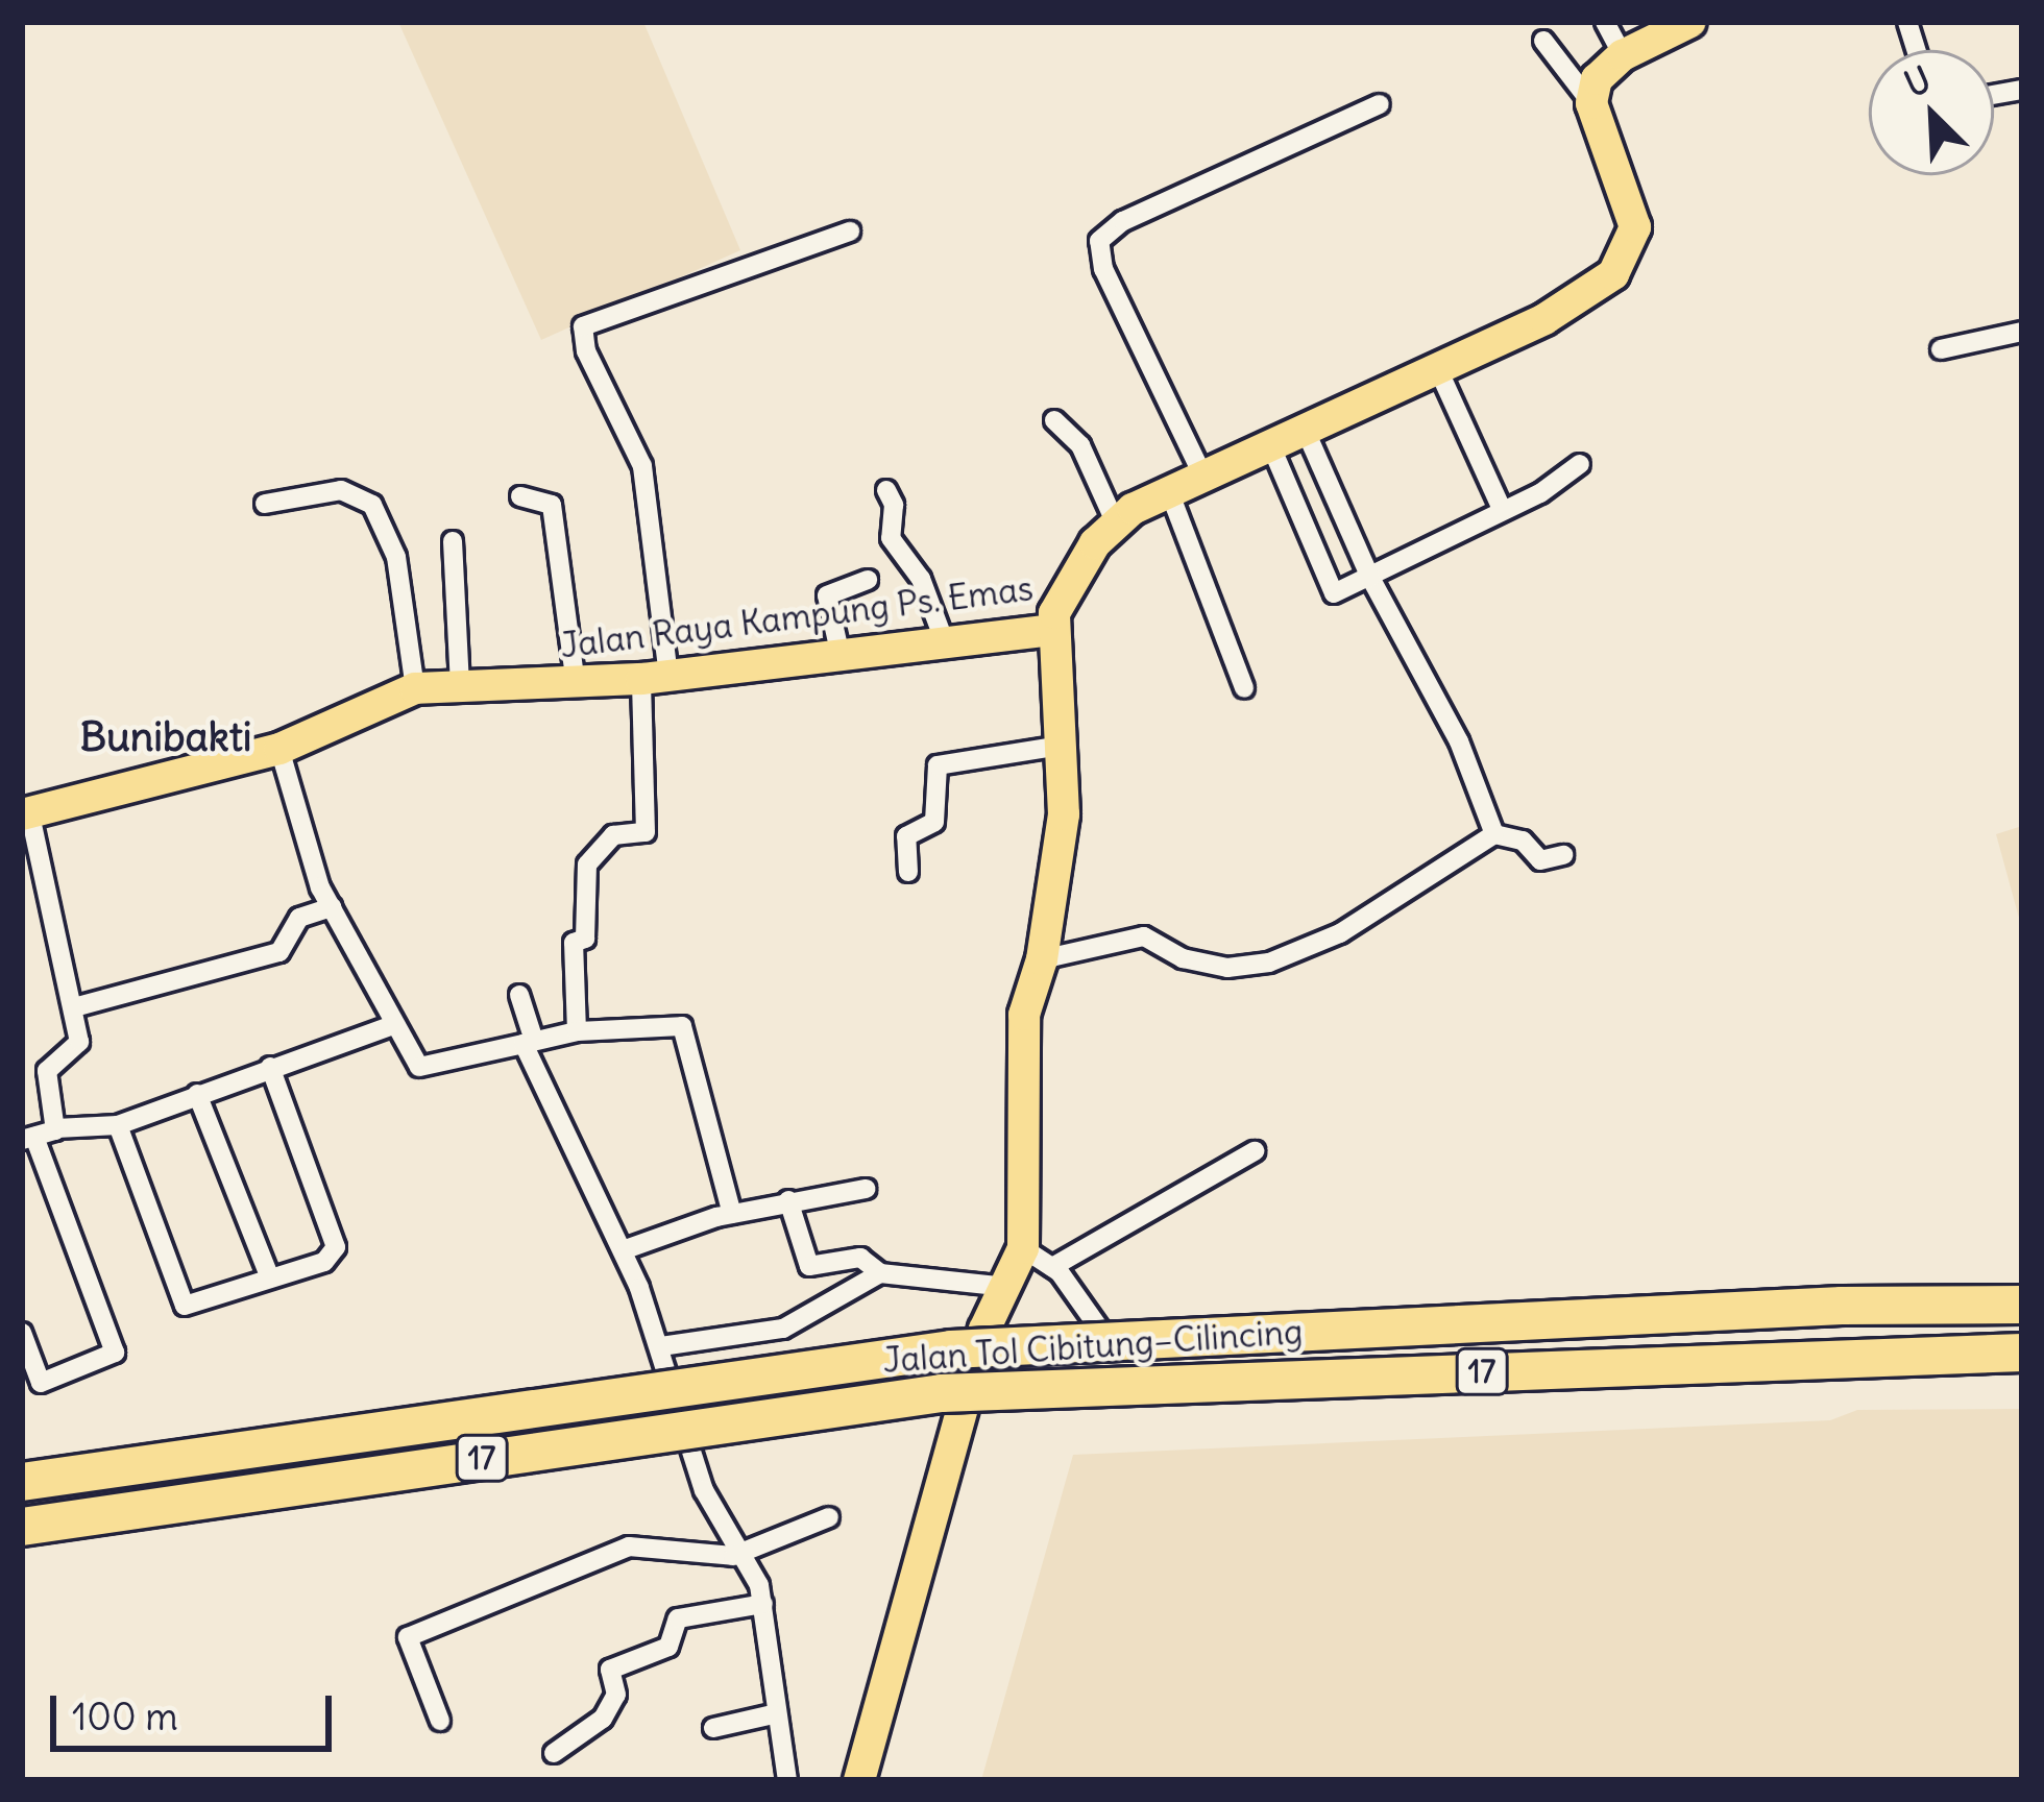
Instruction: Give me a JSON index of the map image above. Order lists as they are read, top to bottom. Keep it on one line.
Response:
{"streets":{"highway":["Jalan Tol Cibitung–Cilincing","17"],"main road":["Jalan Raya Kampung Ps. Emas"]},"districts":["Bunibakti"],"scale_bar":"100 m","north":"top left"}
